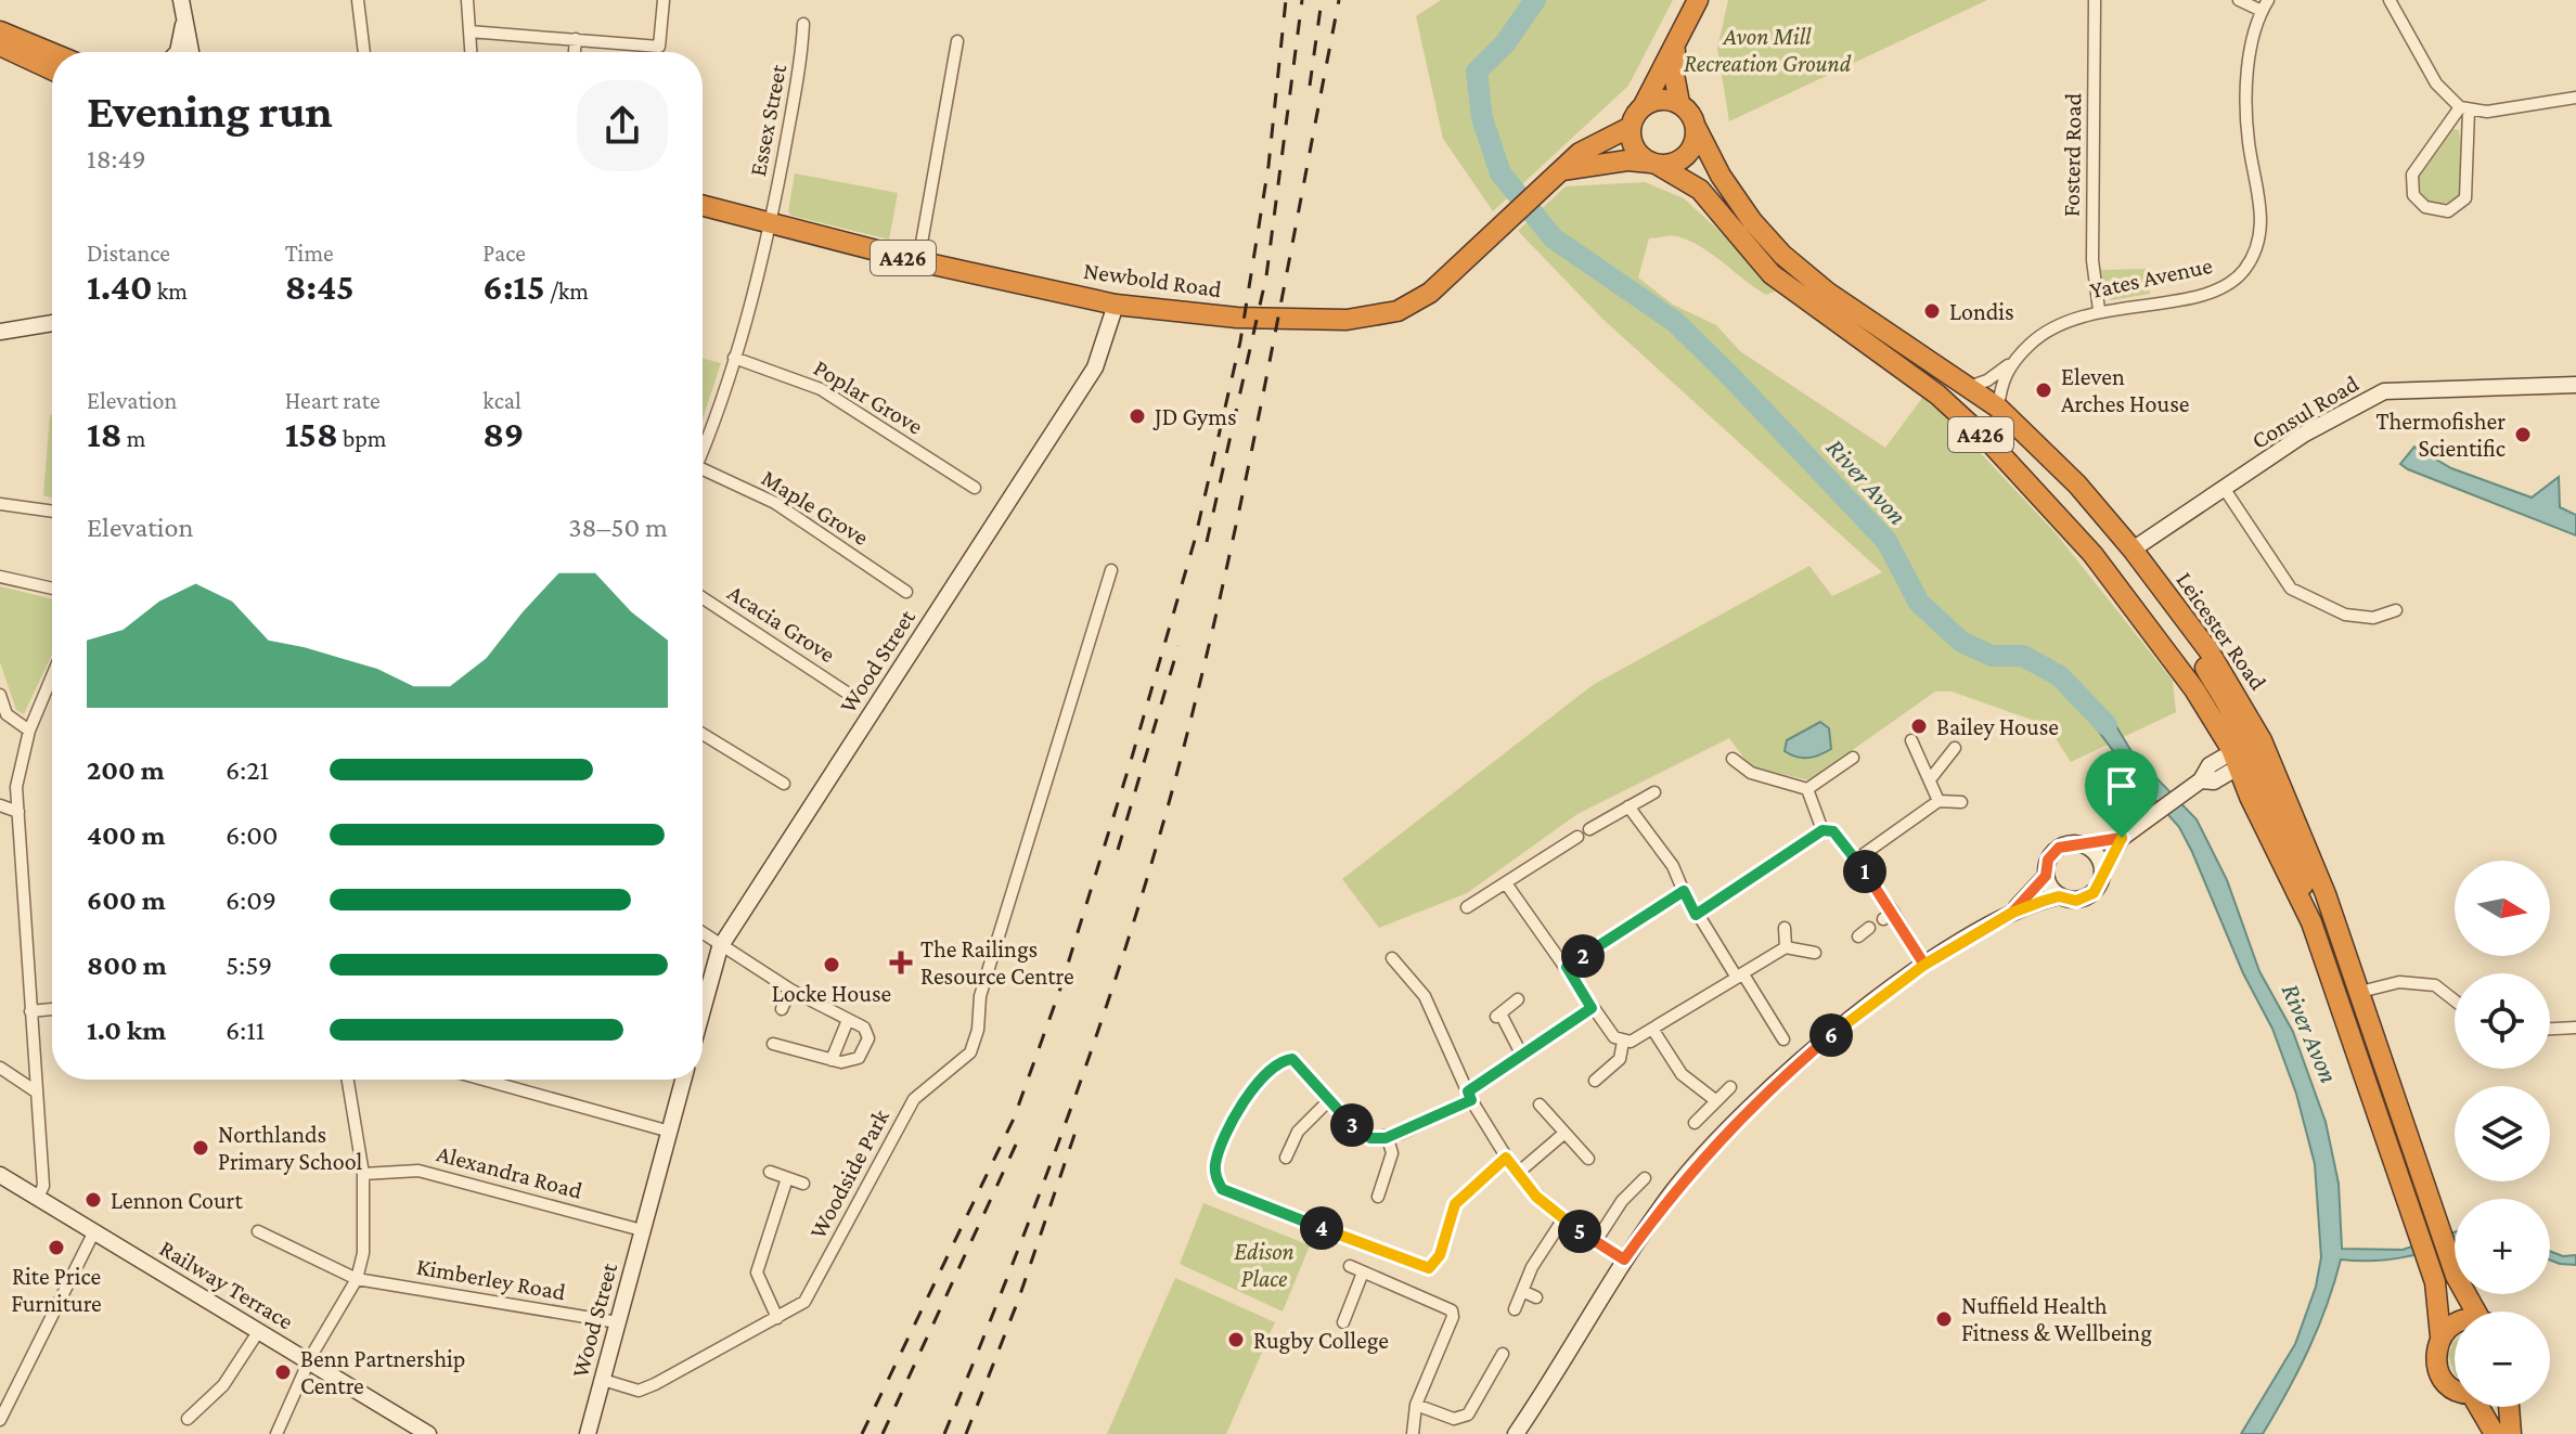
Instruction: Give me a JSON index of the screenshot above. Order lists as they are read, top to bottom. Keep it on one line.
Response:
{"streets":{"highway":["A426","Newbold Road","Leicester Road"],"street":["Essex Street","Fosterd Road","Yates Avenue","Poplar Grove","Consul Road","Maple Grove","Acacia Grove","Wood Street","Alexandra Road","Woodside Park","Kimberley Road","Railway Terrace"]},"crossings":[["Essex Street","Newbold Road"],["Essex Street","Poplar Grove"],["Fosterd Road","Yates Avenue"],["Yates Avenue","Leicester Road"],["Newbold Road","Leicester Road"],["Newbold Road","Wood Street"],["Consul Road","Leicester Road"],["Wood Street","Alexandra Road"],["Wood Street","Woodside Park"],["Wood Street","Kimberley Road"]],"water":["River Avon"],"parks":["Avon Mill Recreation Ground","Edison Place"],"places":{"other":["Londis","Eleven Arches House","JD Gyms","Thermofisher Scientific","Bailey House","Locke House","Northlands Primary School","Lennon Court","Rite Price Furniture","Nuffield Health Fitness & Wellbeing","Rugby College","Benn Partnership Centre"],"health":["The Railings Resource Centre"]},"north":"right","page":{"heading":["Evening run","18:49"],"stats":[["Distance","1.40 km"],["Time","8:45"],["Pace","6:15 /km"],["Elevation","18 m"],["Heart rate","158 bpm"],["kcal","89"]],"chart":["Elevation","38–50 m"],"list":[{"name":"200 m","note":"6:21"},{"name":"400 m","note":"6:00"},{"name":"600 m","note":"6:09"},{"name":"800 m","note":"5:59"},{"name":"1.0 km","note":"6:11"}],"pins":["1","2","6","3","4","5"],"map_buttons":["+","−"]}}
